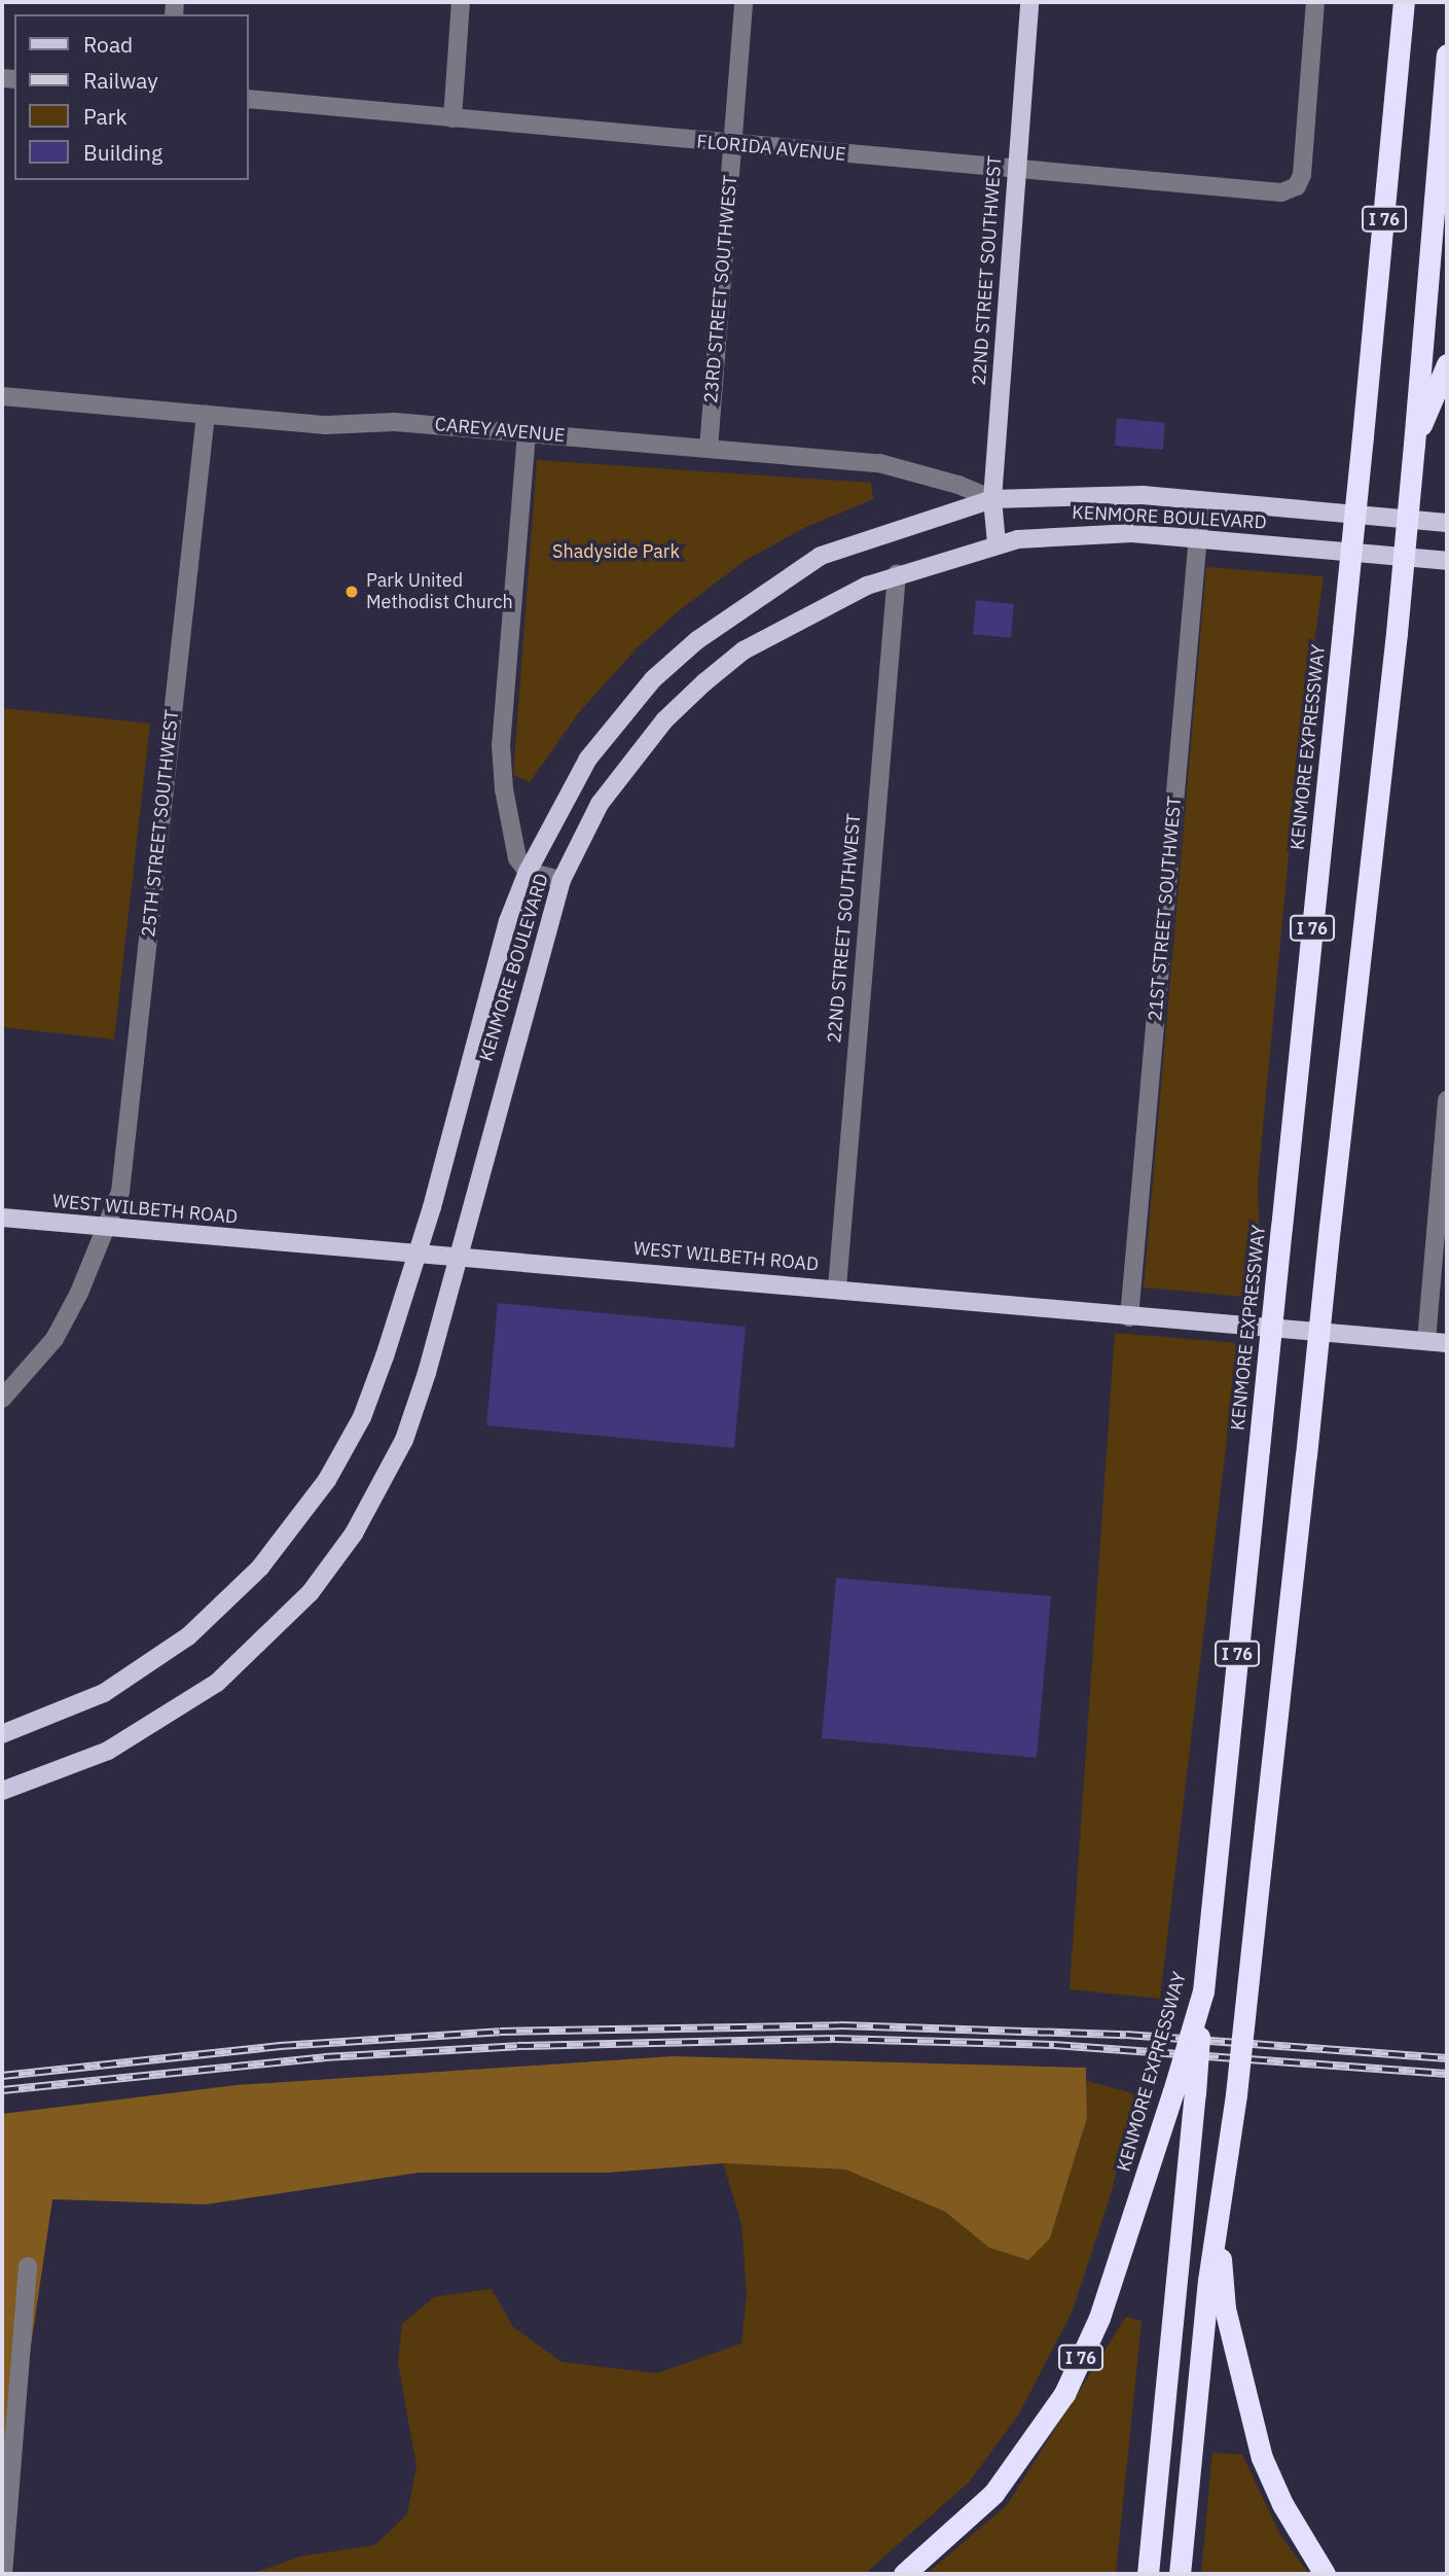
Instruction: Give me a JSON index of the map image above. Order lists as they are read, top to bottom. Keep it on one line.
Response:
{"streets":{"highway":["I 76","KENMORE EXPRESSWAY"],"main road":["22ND STREET SOUTHWEST","KENMORE BOULEVARD","WEST WILBETH ROAD"],"street":["FLORIDA AVENUE","23RD STREET SOUTHWEST","CAREY AVENUE","25TH STREET SOUTHWEST","21ST STREET SOUTHWEST"]},"crossings":[["FLORIDA AVENUE","22ND STREET SOUTHWEST"],["FLORIDA AVENUE","23RD STREET SOUTHWEST"],["22ND STREET SOUTHWEST","CAREY AVENUE"],["22ND STREET SOUTHWEST","KENMORE BOULEVARD"],["22ND STREET SOUTHWEST","WEST WILBETH ROAD"],["23RD STREET SOUTHWEST","CAREY AVENUE"],["CAREY AVENUE","KENMORE BOULEVARD"],["CAREY AVENUE","25TH STREET SOUTHWEST"],["KENMORE BOULEVARD","21ST STREET SOUTHWEST"],["KENMORE BOULEVARD","WEST WILBETH ROAD"],["25TH STREET SOUTHWEST","WEST WILBETH ROAD"],["21ST STREET SOUTHWEST","WEST WILBETH ROAD"]],"parks":["Shadyside Park"],"places":["Park United Methodist Church"],"legend":["Road","Railway","Park","Building"]}
